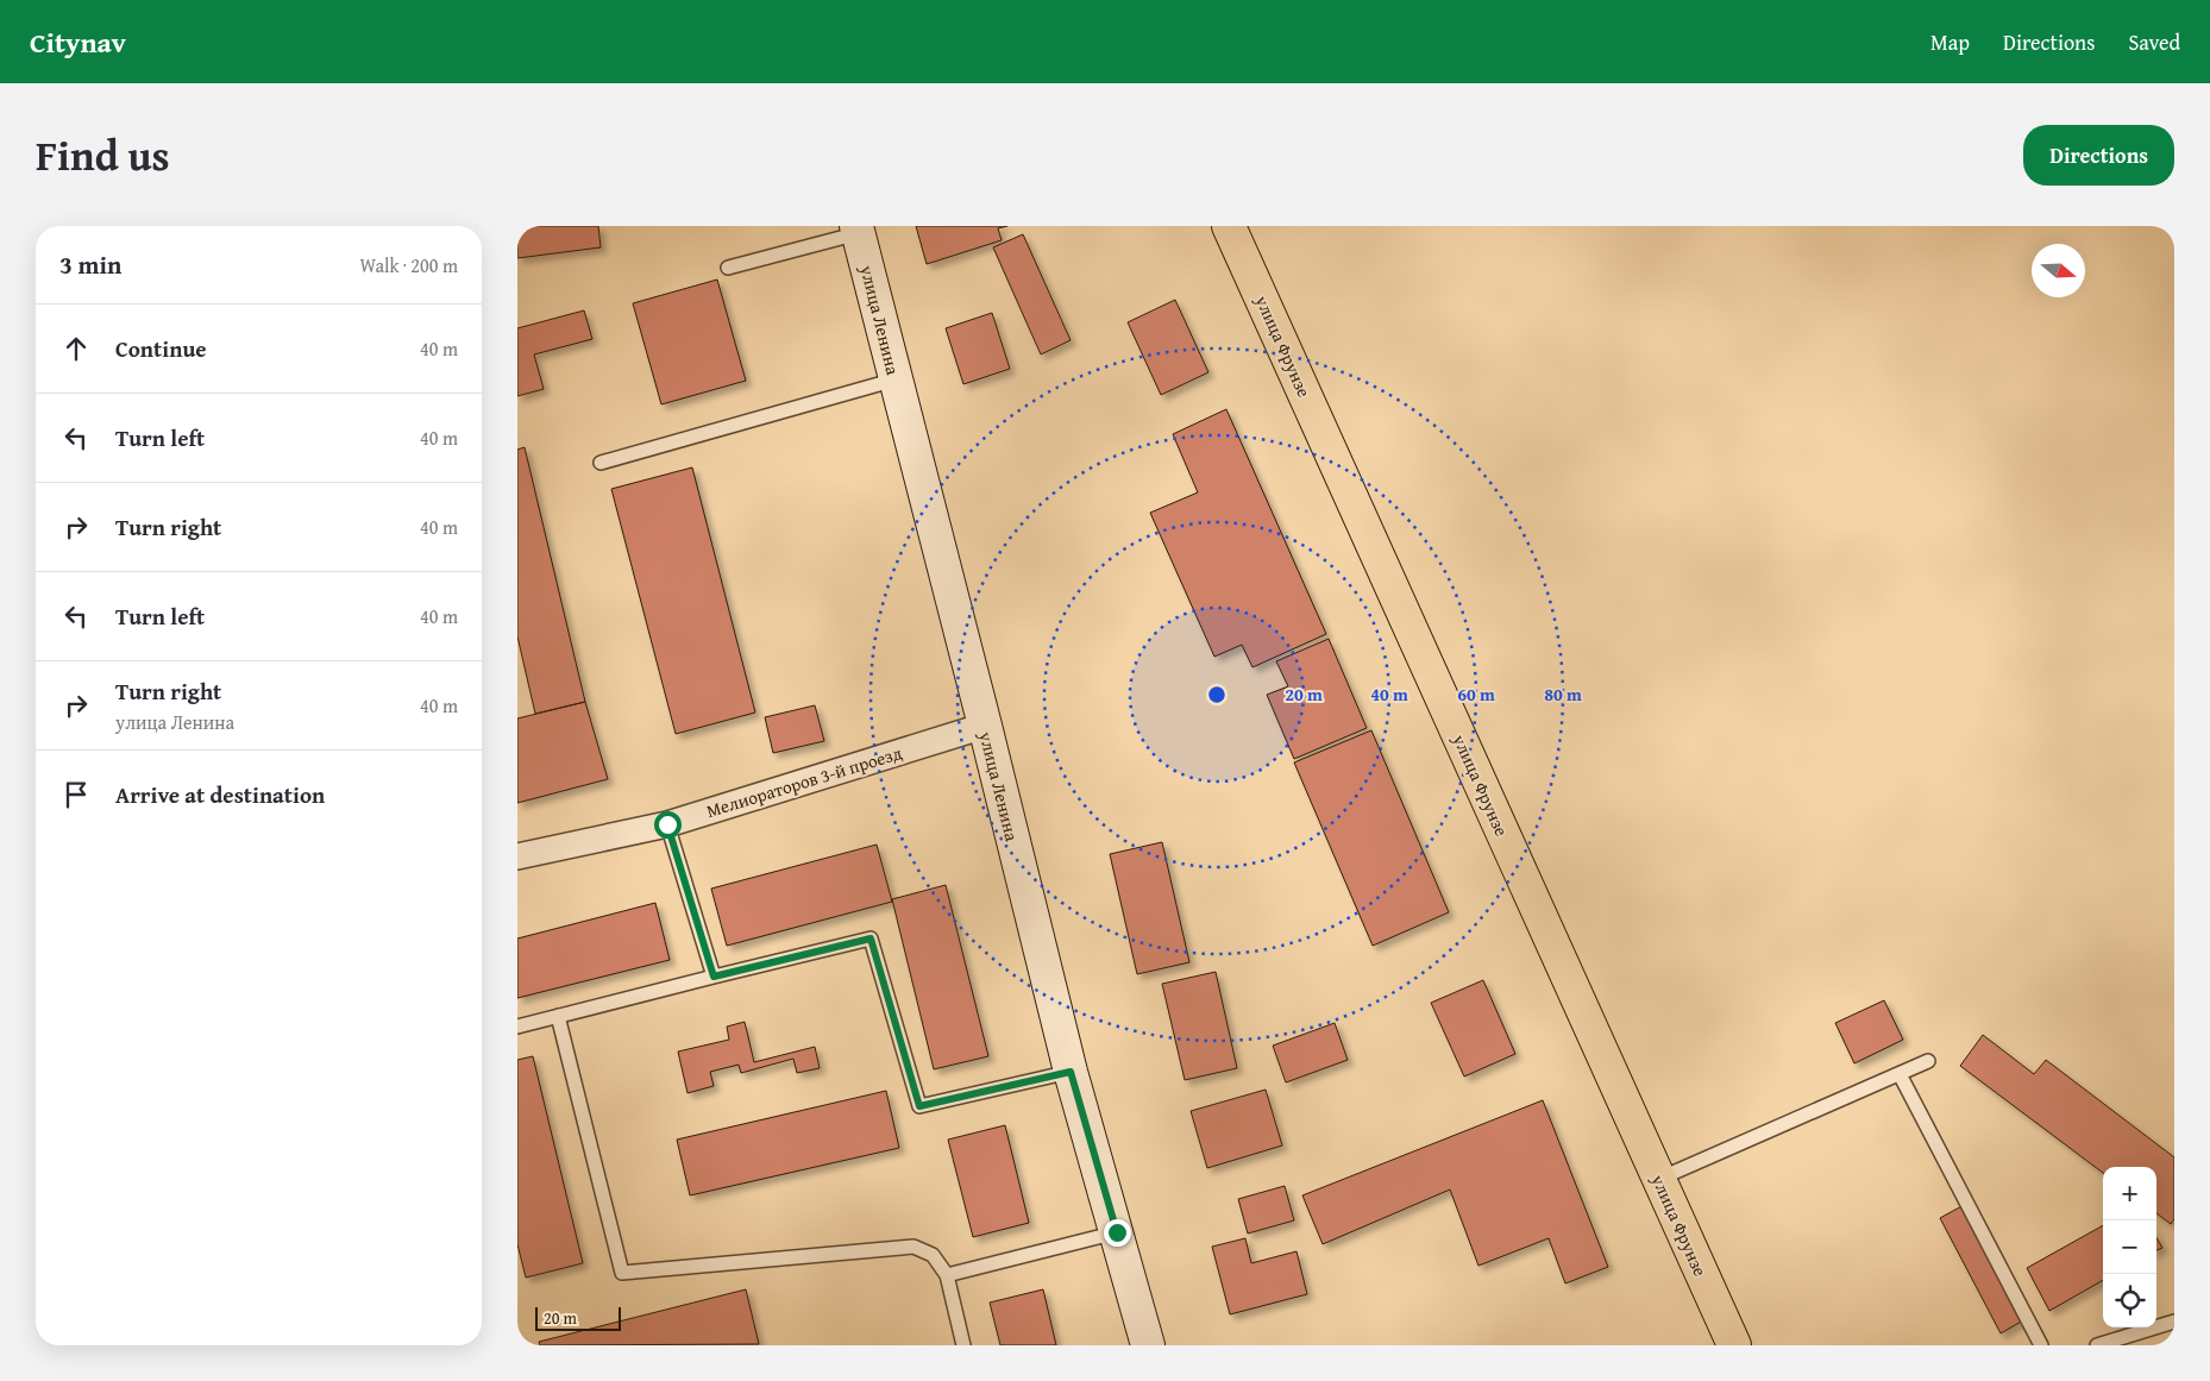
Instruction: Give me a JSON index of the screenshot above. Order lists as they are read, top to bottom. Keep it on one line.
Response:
{"streets":{"main road":["улица Фрунзе"],"street":["улица Ленина","Мелиораторов 3-й проезд"]},"crossings":[["улица Ленина","Мелиораторов 3-й проезд"]],"scale_bar":"20 m","north":"right","page":{"header":"Citynav","nav":["Map","Directions","Saved"],"title":"Find us","buttons":"Directions","heading":["3 min","Walk · 200 m"],"list":[["Continue","40 m"],["Turn left","40 m"],["Turn right","40 m"],["Turn left","40 m"],["Turn right","улица Ленина","40 m"],"Arrive at destination"],"map_buttons":["+","−"],"scale":"20 m"},"rings":["20 m","40 m","60 m","80 m"]}
